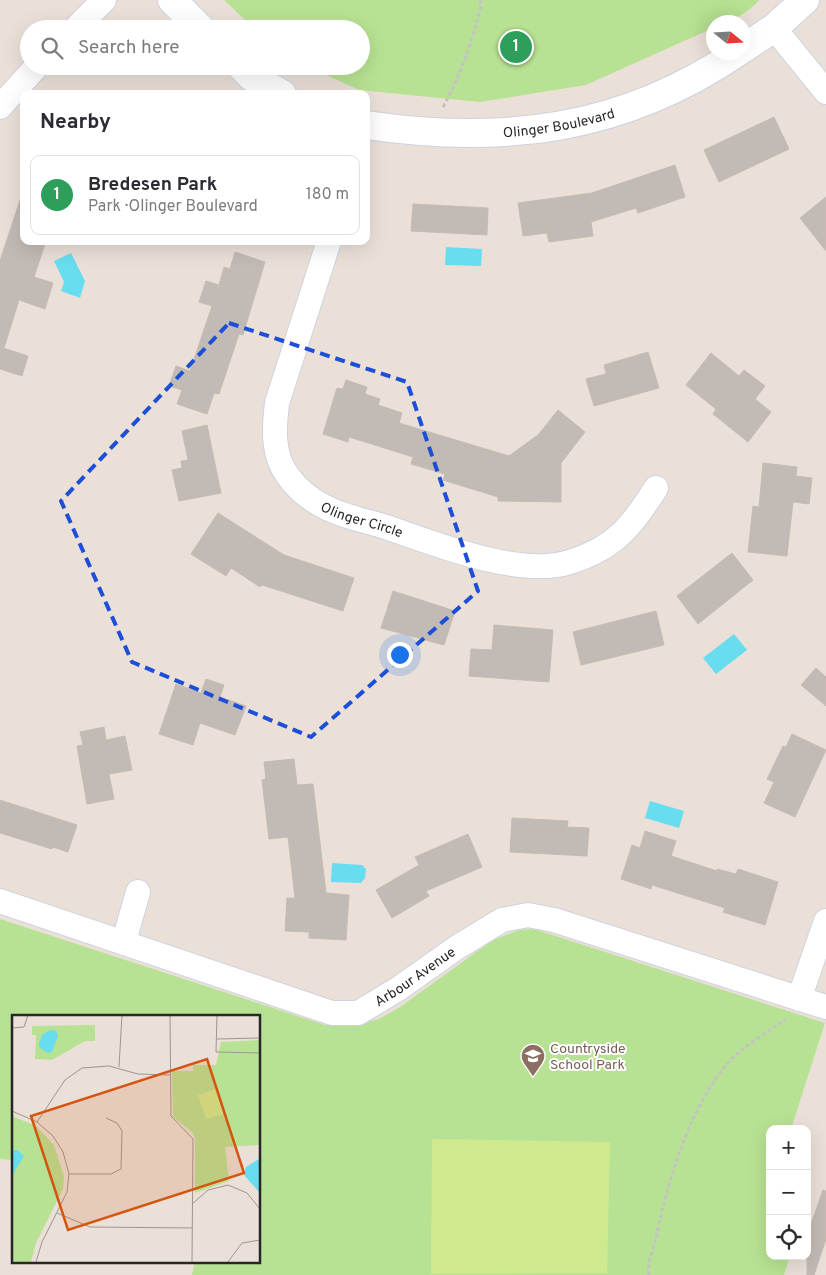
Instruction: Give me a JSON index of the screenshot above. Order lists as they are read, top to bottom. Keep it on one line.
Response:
{"streets":{"street":["Olinger Boulevard","Olinger Circle","Arbour Avenue"]},"places":{"school or university":["Countryside School Park"]},"north":"right","page":{"search":"Search here","pins":"1","heading":"Nearby","list":[{"mark":"1","name":"Bredesen Park","note":"Park · Olinger Boulevard","value":"180 m"}],"map_buttons":["+","−"]}}
